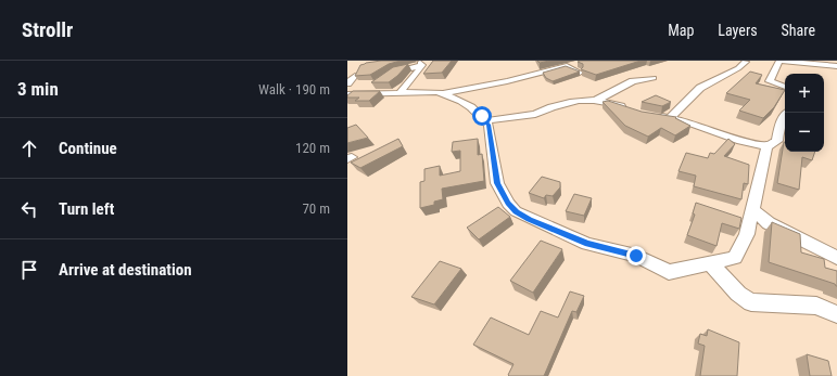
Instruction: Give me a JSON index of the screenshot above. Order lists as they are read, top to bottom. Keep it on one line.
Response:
{"page":{"header":"Strollr","nav":["Map","Layers","Share"],"heading":["3 min","Walk · 190 m"],"map_buttons":["+","−"],"list":[["Continue","120 m"],["Turn left","70 m"],"Arrive at destination"]}}
